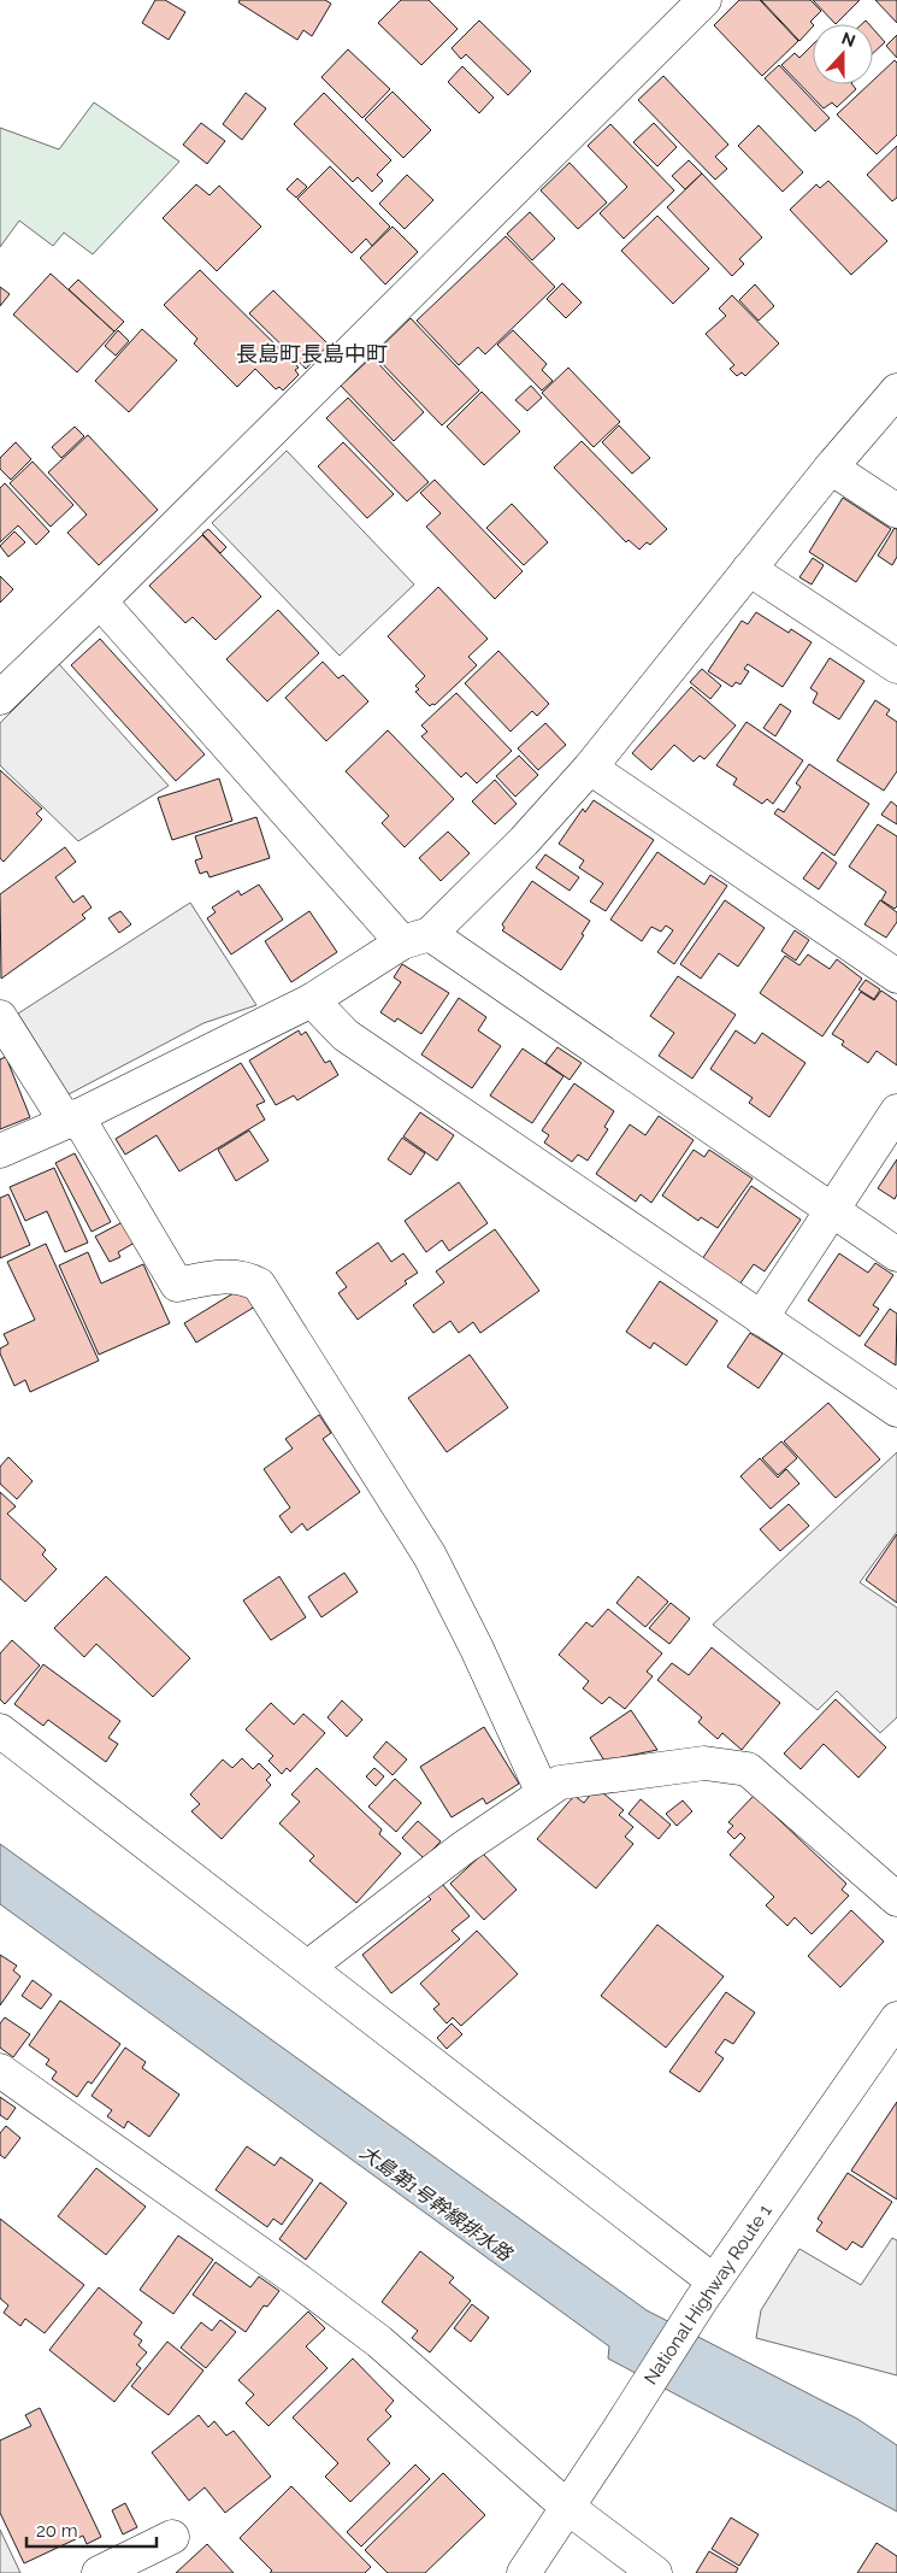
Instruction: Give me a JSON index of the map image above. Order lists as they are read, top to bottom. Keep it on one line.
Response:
{"streets":{"main road":["National Highway Route 1"]},"districts":["長島町長島中町"],"water":["大島第1号幹線排水路"],"scale_bar":"20 m","north":"top"}
